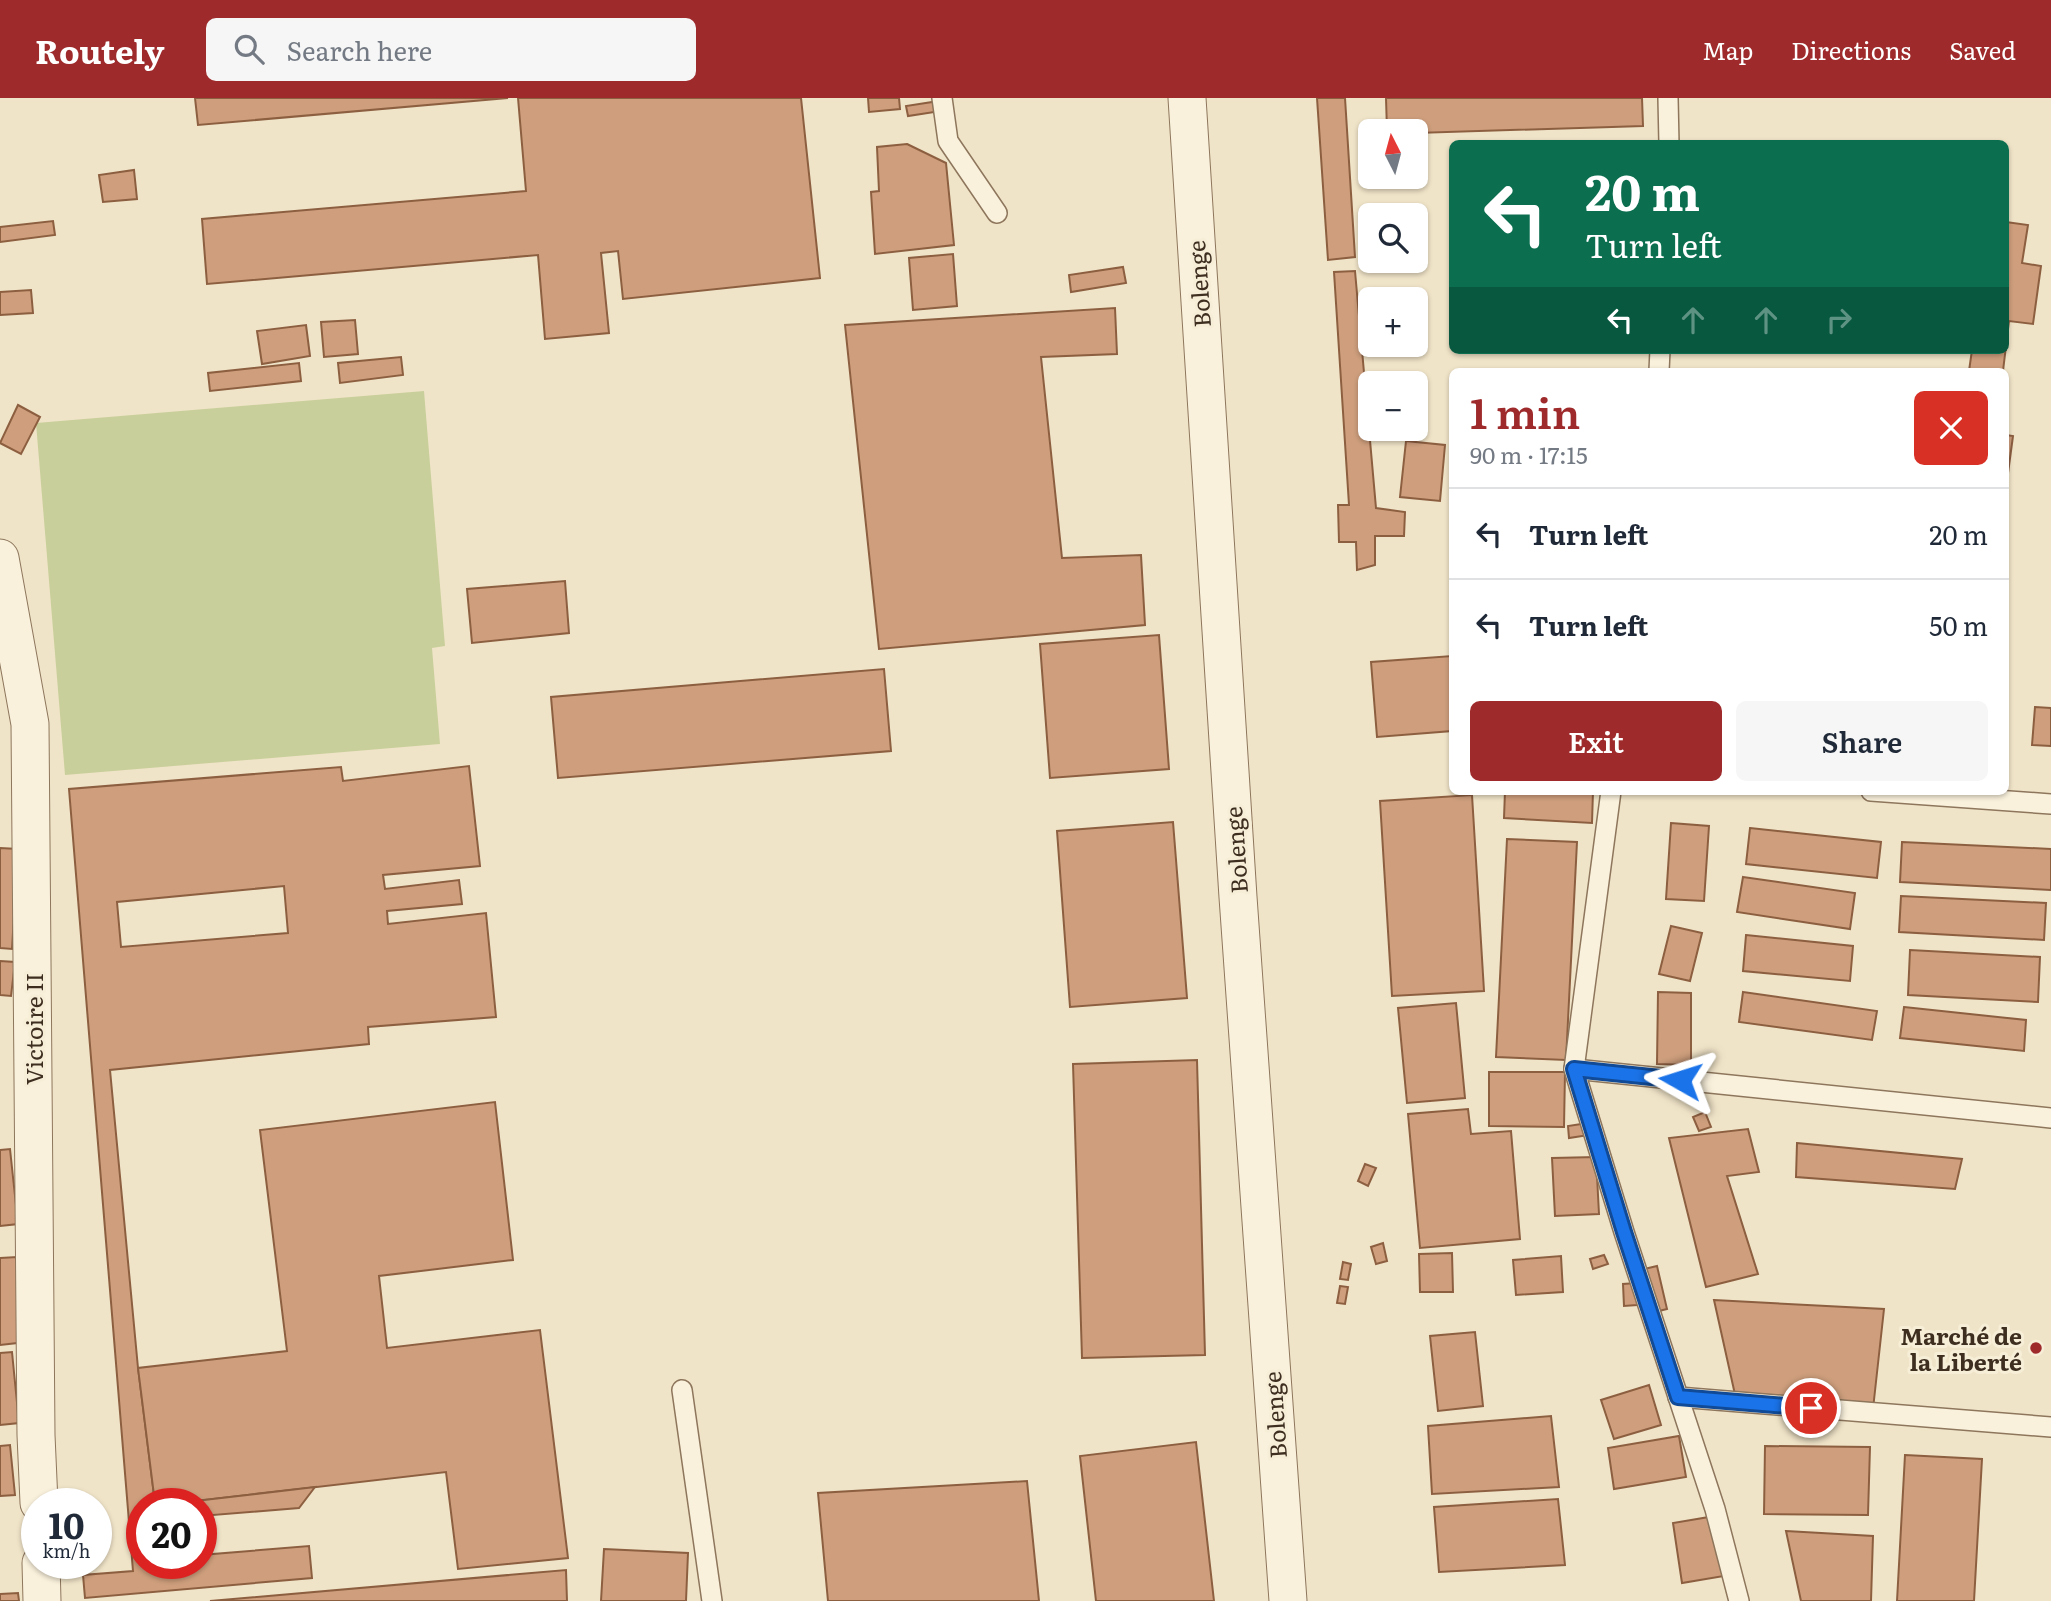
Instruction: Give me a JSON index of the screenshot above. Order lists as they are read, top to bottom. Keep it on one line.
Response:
{"streets":{"street":["Bolenge","Victoire II"]},"places":["Marché de la Liberté"],"north":"top","page":{"header":"Routely","search":"Search here","nav":["Map","Directions","Saved"],"map_buttons":["+","−"],"turn":["20 m","Turn left"],"heading":["1 min","90 m · 17:15"],"list":[{"name":"Turn left","value":"20 m"},{"name":"Turn left","value":"50 m"}],"buttons":["Exit","Share"],"speed":"10 km/h","limit":"20"}}
